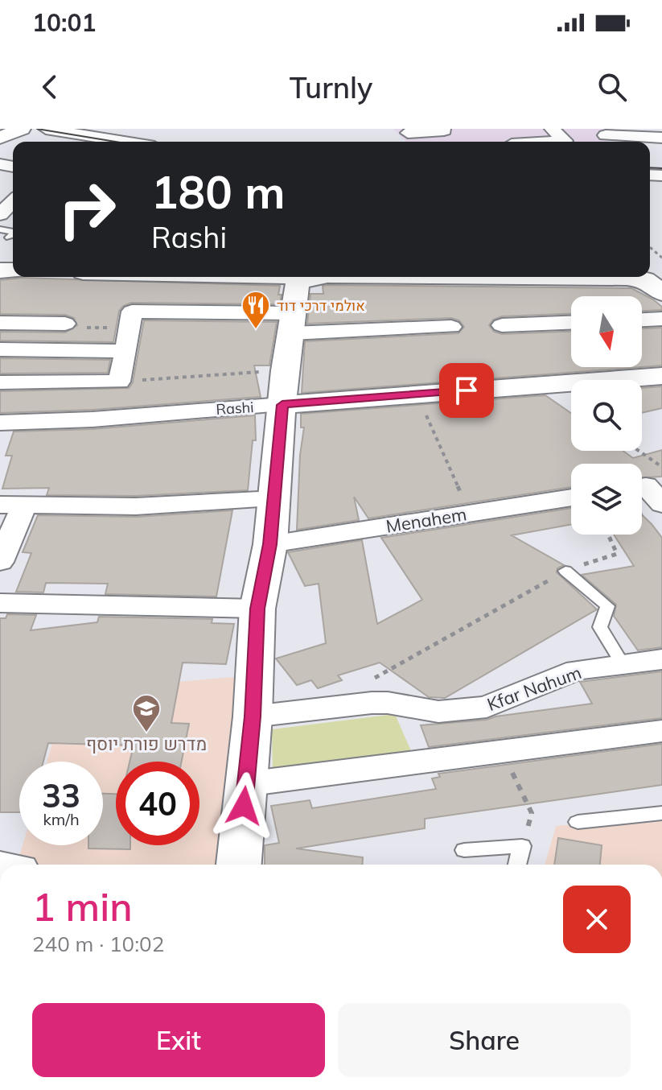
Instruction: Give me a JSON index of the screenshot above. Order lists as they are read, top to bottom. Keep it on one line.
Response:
{"streets":{"street":["Rashi","Menahem","Kfar Nahum"]},"places":{"restaurant":["אולמי דרכי דוד"],"school or university":["מדרש פורת יוסף"]},"north":"bottom","page":{"status":"10:01","header":"Turnly","turn":["180 m","Rashi"],"speed":"33 km/h","limit":"40","heading":["1 min","240 m · 10:02"],"buttons":["Exit","Share"]}}
